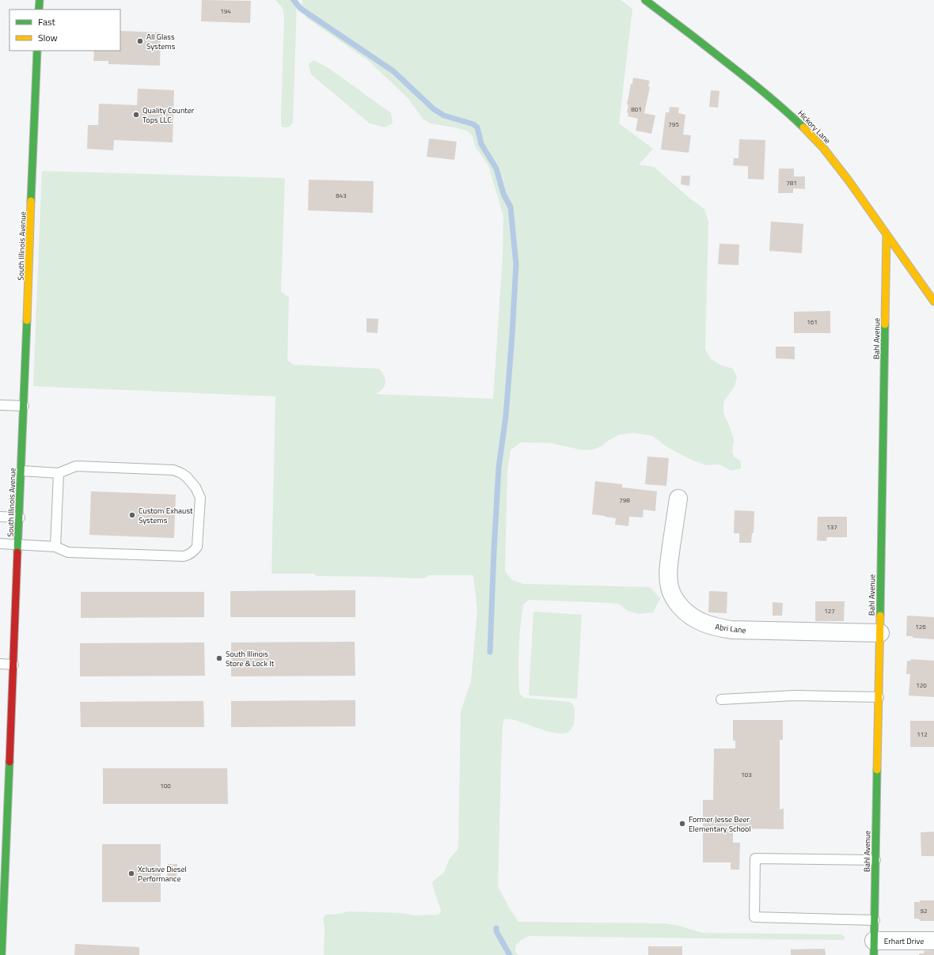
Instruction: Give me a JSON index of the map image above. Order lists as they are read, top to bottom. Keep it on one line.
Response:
{"streets":{"street":["Hickory Lane","South Illinois Avenue","Bahl Avenue","Abri Lane","Erhart Drive"]},"crossings":[["Hickory Lane","Bahl Avenue"],["Bahl Avenue","Abri Lane"],["Bahl Avenue","Erhart Drive"]],"places":["All Glass Systems","Quality Counter Tops LLC.","Custom Exhaust Systems","South Illinois Store & Lock It","Former Jesse Beer Elementary School","Xclusive Diesel Performance"],"house_numbers":["194","801","795","781","843","161","798","137","127","126","120","112","103","100","92"],"legend":["Fast","Slow"]}
